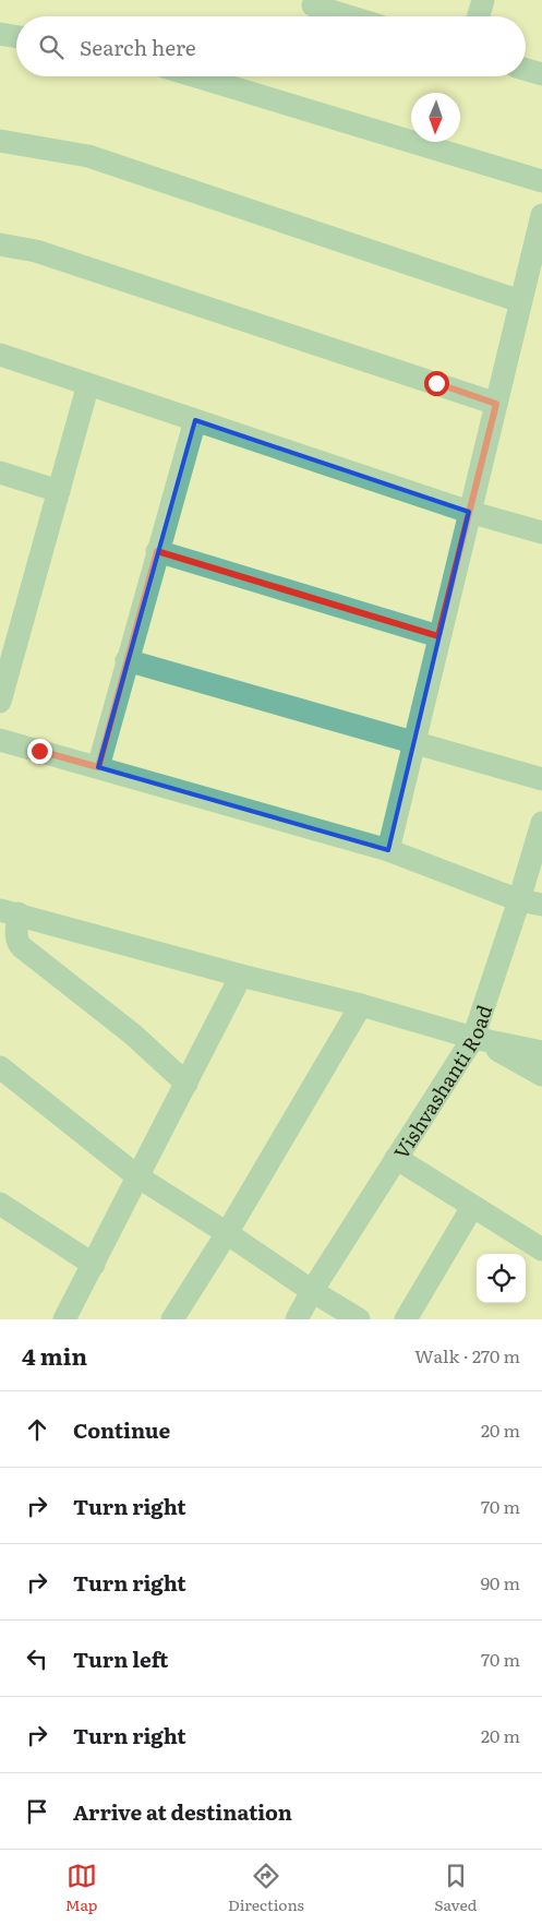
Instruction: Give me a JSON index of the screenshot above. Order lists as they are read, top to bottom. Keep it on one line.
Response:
{"streets":{"street":["Vishvashanti Road"]},"north":"bottom","page":{"search":"Search here","heading":["4 min","Walk · 270 m"],"list":[["Continue","20 m"],["Turn right","70 m"],["Turn right","90 m"],["Turn left","70 m"],["Turn right","20 m"],"Arrive at destination"],"nav":["Map","Directions","Saved"]}}
